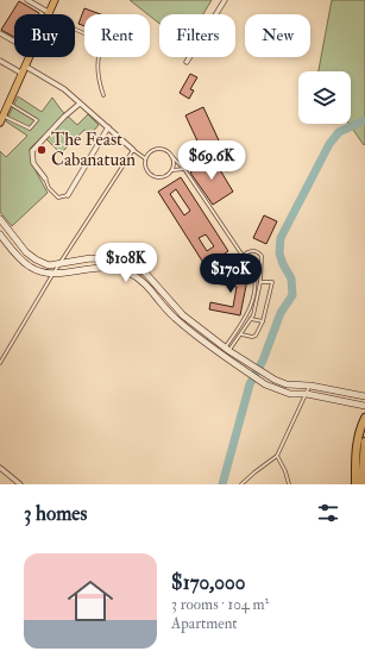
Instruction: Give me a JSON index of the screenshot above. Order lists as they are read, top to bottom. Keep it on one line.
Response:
{"places":["The Feast Cabanatuan"],"page":{"chip":["Buy","Rent","Filters","New"],"price":["$69.6K","$108K","$170K"],"heading":"3 homes","list":[{"name":"$170,000","note":"3 rooms · 104 m² · Apartment"}]}}
